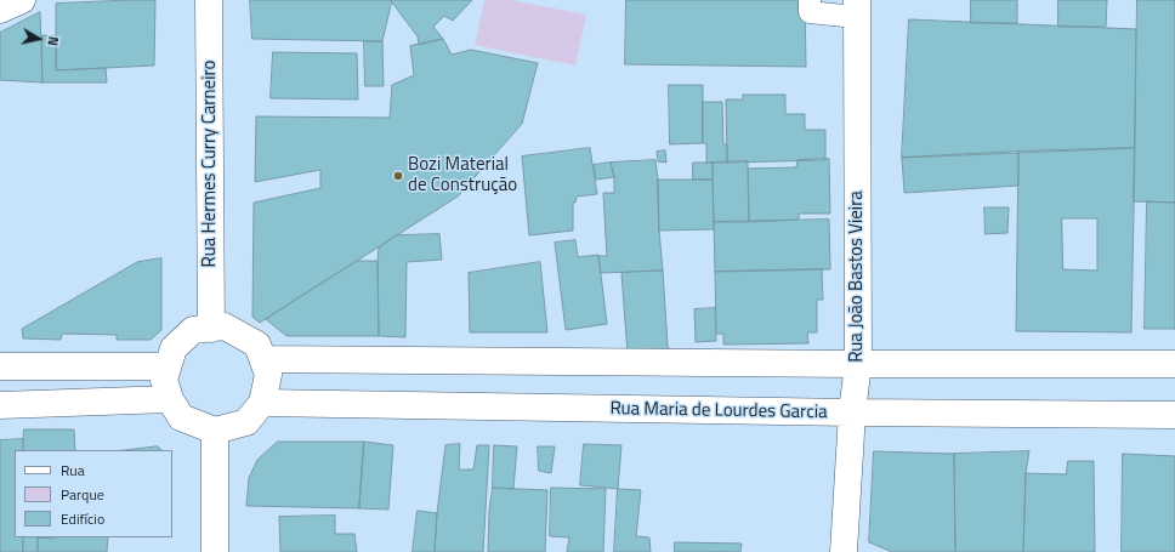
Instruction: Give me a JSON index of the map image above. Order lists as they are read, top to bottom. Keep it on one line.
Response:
{"streets":{"street":["Rua Hermes Curry Carneiro","Rua João Bastos Vieira","Rua Maria de Lourdes Garcia"]},"crossings":[["Rua Hermes Curry Carneiro","Rua Maria de Lourdes Garcia"],["Rua João Bastos Vieira","Rua Maria de Lourdes Garcia"]],"places":["Bozi Material de Construção"],"legend":["Rua","Parque","Edifício"],"north":"right"}
